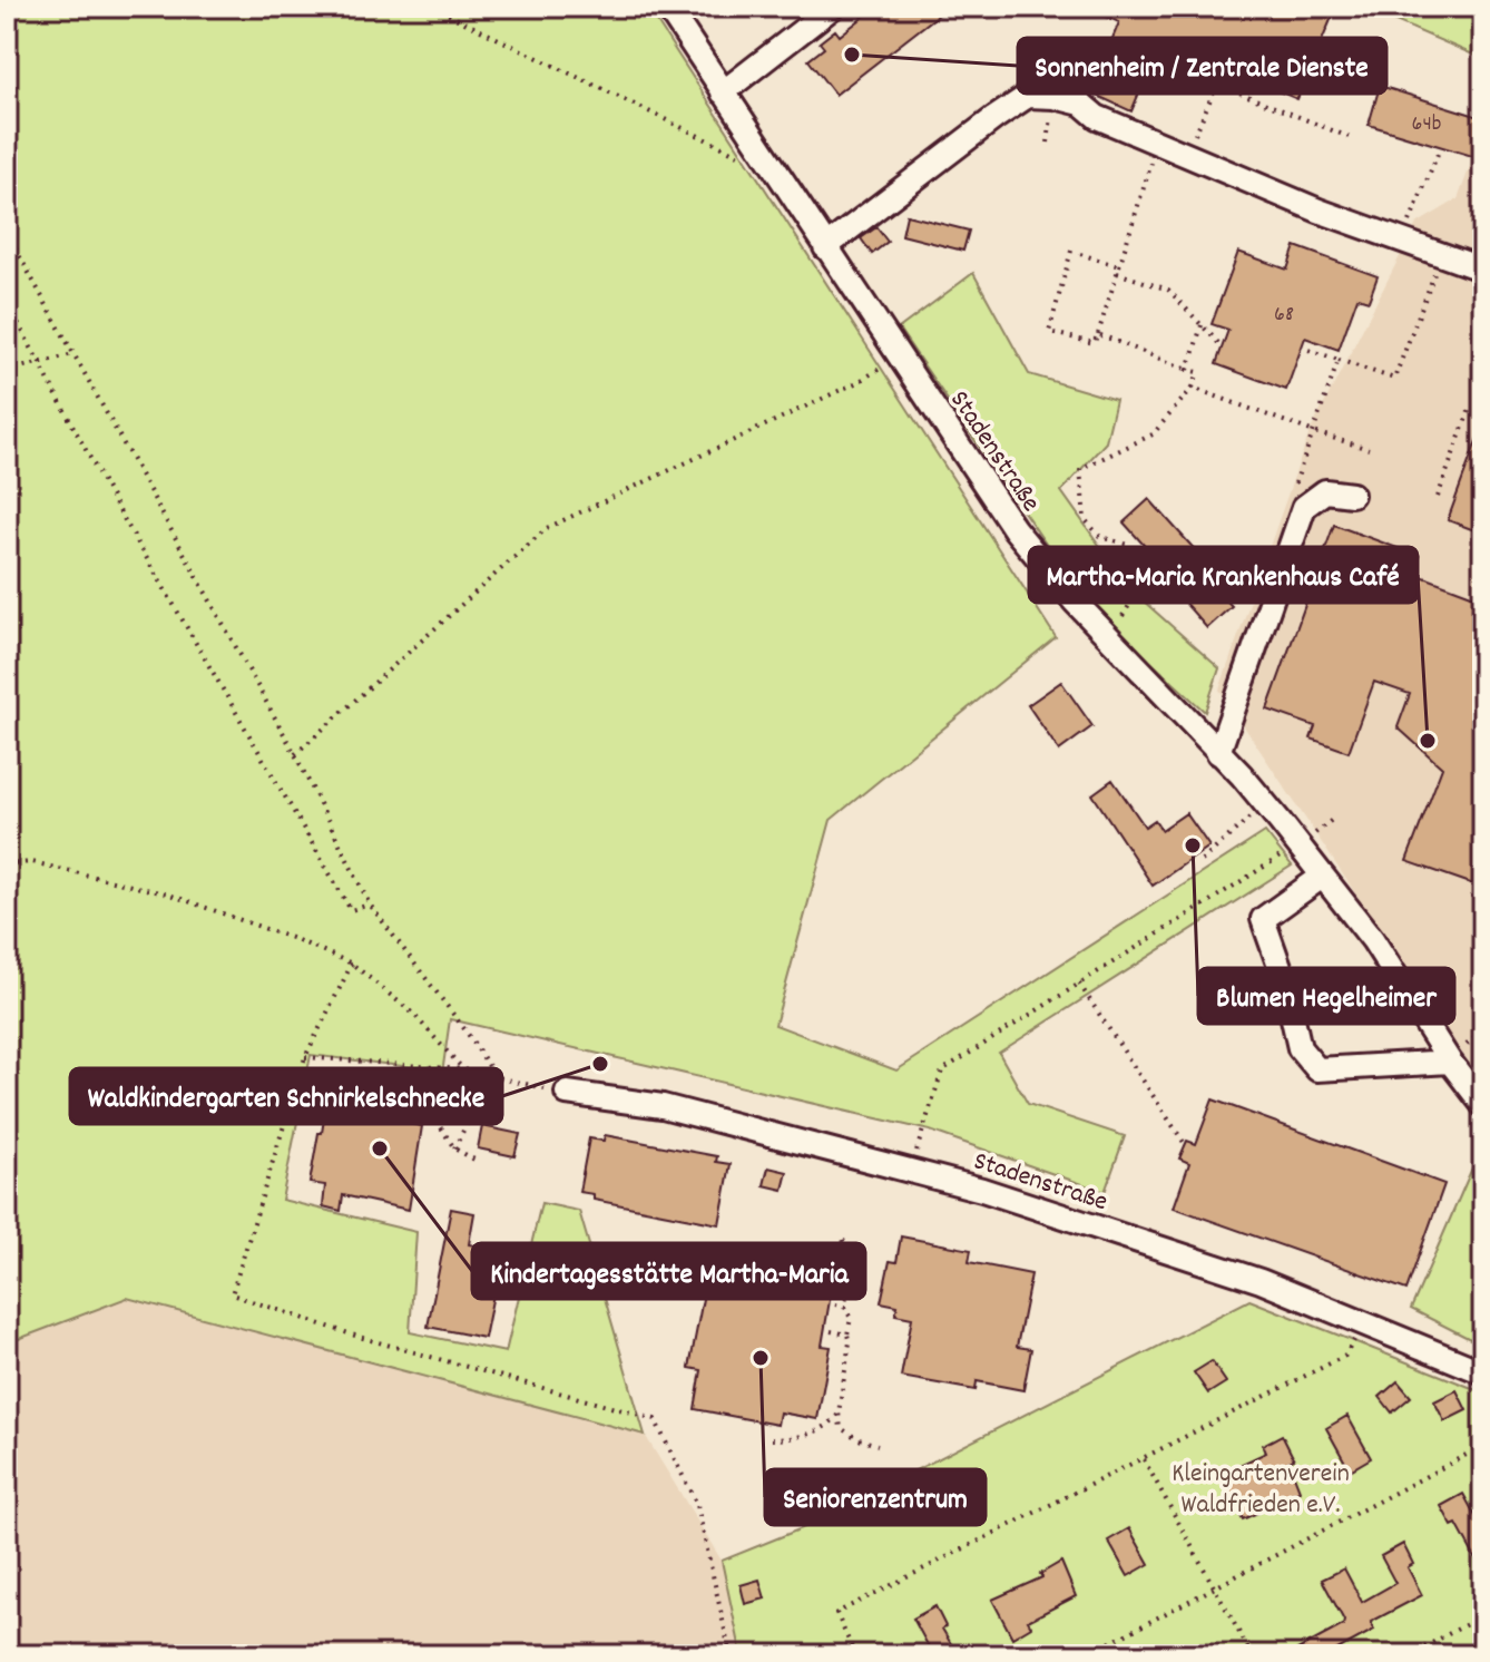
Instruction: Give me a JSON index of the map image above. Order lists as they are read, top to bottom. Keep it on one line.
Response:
{"streets":{"street":["Stadenstraße"]},"parks":["Kleingartenverein Waldfrieden e.V."],"places":["Sonnenheim / Zentrale Dienste","Martha-Maria Krankenhaus Café","Blumen Hegelheimer","Waldkindergarten Schnirkelschnecke","Kindertagesstätte Martha-Maria","Seniorenzentrum"],"house_numbers":["64b","68"]}
